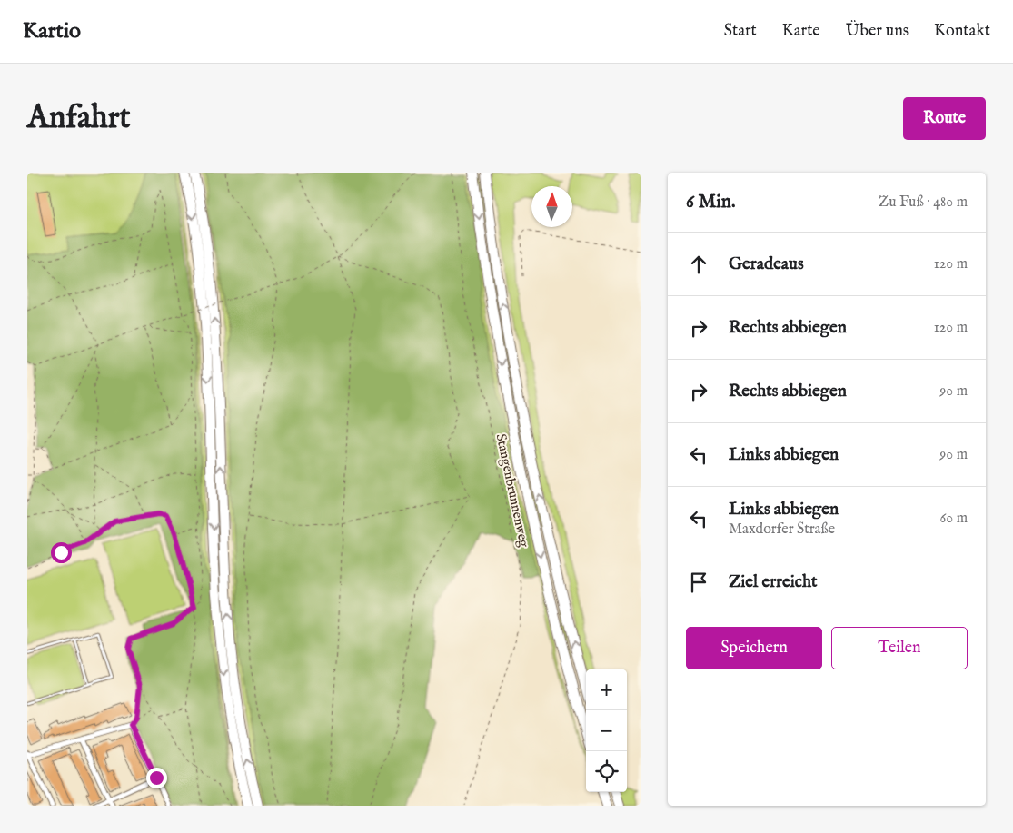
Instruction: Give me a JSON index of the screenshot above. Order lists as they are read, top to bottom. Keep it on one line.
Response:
{"streets":{"path":["Stangenbrunnenweg"]},"north":"top","page":{"header":"Kartio","nav":["Start","Karte","Über uns","Kontakt"],"buttons":["Route",["Speichern","Teilen"]],"title":"Anfahrt","heading":["6 Min.","Zu Fuß · 480 m"],"list":[["Geradeaus","120 m"],["Rechts abbiegen","120 m"],["Rechts abbiegen","90 m"],["Links abbiegen","90 m"],["Links abbiegen","Maxdorfer Straße","60 m"],"Ziel erreicht"],"map_buttons":["+","−"]}}
